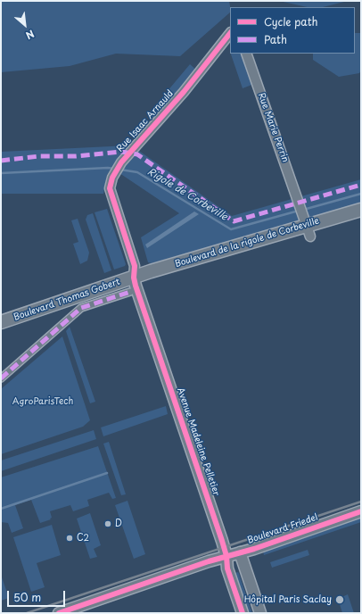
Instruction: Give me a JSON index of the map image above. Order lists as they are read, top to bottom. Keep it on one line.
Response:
{"streets":{"main road":["Boulevard de la rigole de Corbeville","Boulevard Thomas Gobert"],"street":["Rue Isaac Arnauld","Rue Marie Perrin","Avenue Madeleine Pelletier","Boulevard Friedel"]},"crossings":[["Rue Isaac Arnauld","Boulevard de la rigole de Corbeville"],["Rue Isaac Arnauld","Boulevard Thomas Gobert"],["Rue Isaac Arnauld","Avenue Madeleine Pelletier"],["Rue Marie Perrin","Boulevard de la rigole de Corbeville"],["Boulevard de la rigole de Corbeville","Boulevard Thomas Gobert"],["Boulevard de la rigole de Corbeville","Avenue Madeleine Pelletier"],["Boulevard Thomas Gobert","Avenue Madeleine Pelletier"],["Avenue Madeleine Pelletier","Boulevard Friedel"]],"water":["Rigole de Corbeville"],"parks":["AgroParisTech"],"places":["D","C2","Hôpital Paris Saclay"],"legend":["Cycle path","Path"],"scale_bar":"50 m","north":"bottom right"}
